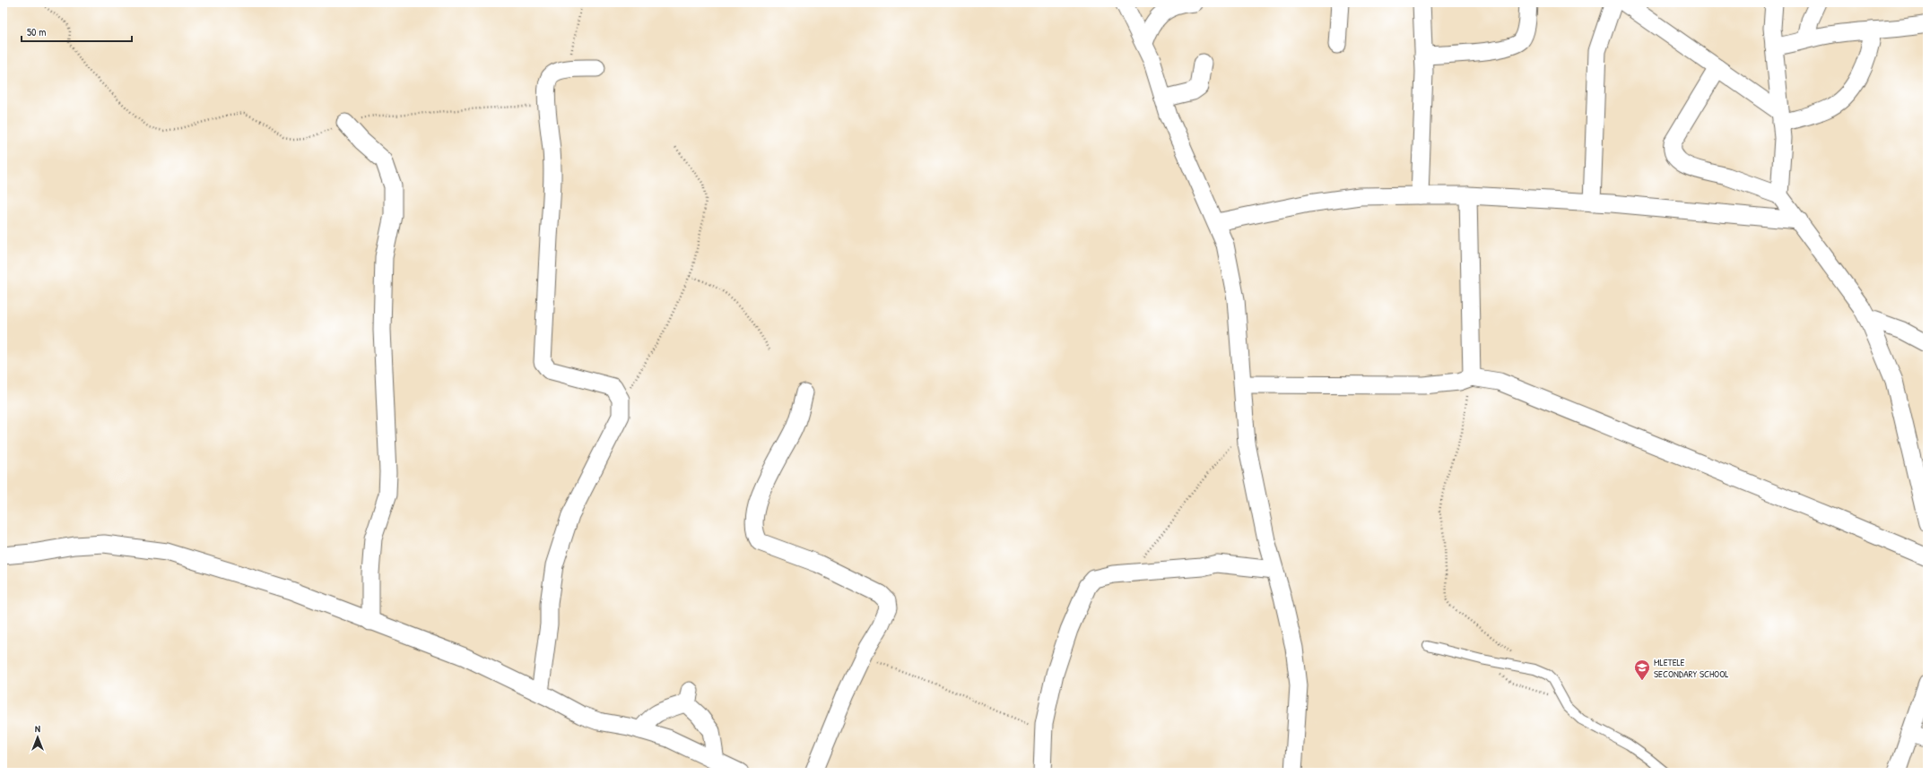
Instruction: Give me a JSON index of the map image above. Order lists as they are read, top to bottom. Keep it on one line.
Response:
{"places":{"school or university":["MLETELE SECONDARY SCHOOL"]},"scale_bar":"50 m","north":"top"}
